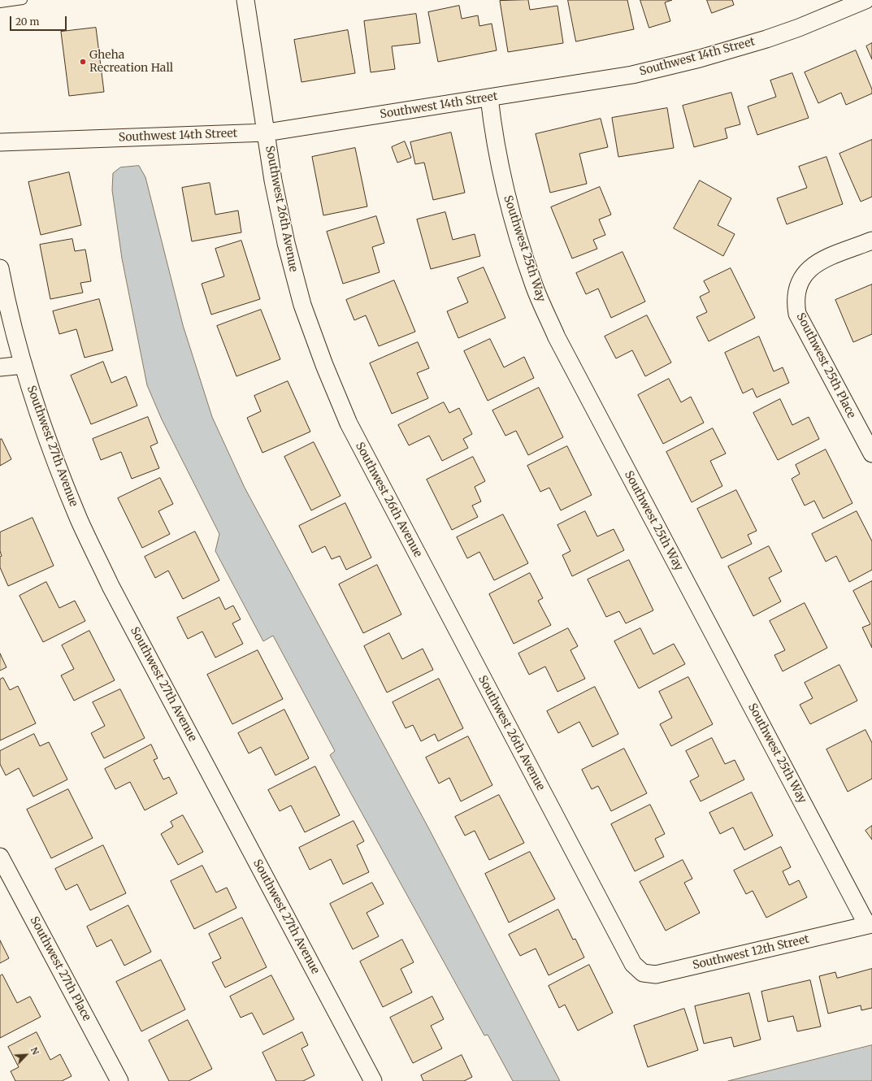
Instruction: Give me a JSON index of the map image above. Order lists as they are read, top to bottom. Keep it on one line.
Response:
{"streets":{"street":["Southwest 14th Street","Southwest 26th Avenue","Southwest 25th Way","Southwest 25th Place","Southwest 27th Avenue","Southwest 12th Street","Southwest 27th Place"]},"crossings":[["Southwest 14th Street","Southwest 26th Avenue"],["Southwest 14th Street","Southwest 25th Way"],["Southwest 26th Avenue","Southwest 12th Street"],["Southwest 25th Way","Southwest 12th Street"]],"places":["Gheha Recreation Hall"],"scale_bar":"20 m","north":"top right"}
